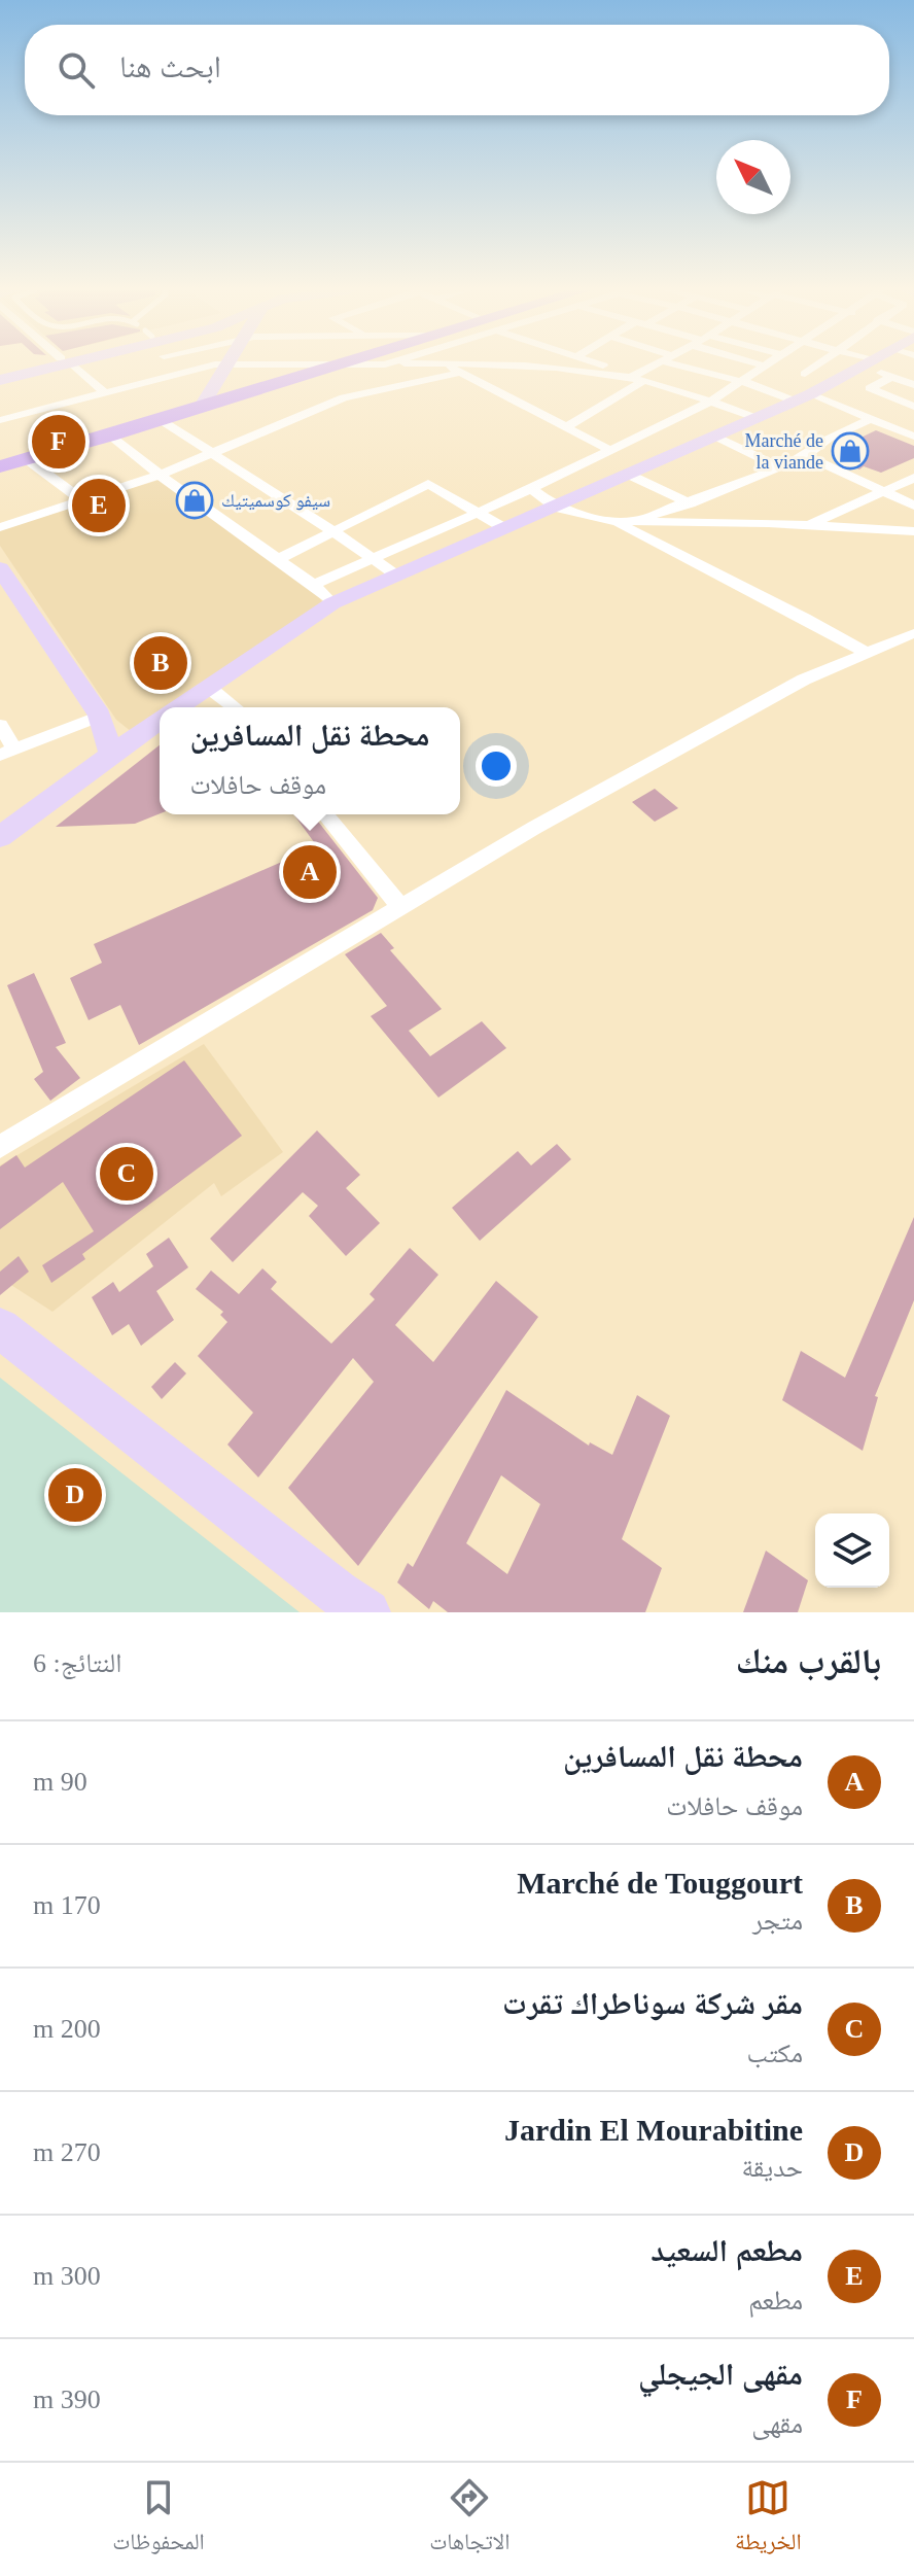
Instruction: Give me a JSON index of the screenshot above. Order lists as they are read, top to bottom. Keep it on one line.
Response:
{"places":{"shop":["Marché de la viande","سيفو كوسميتيك"]},"north":"top left","page":{"search":"ابحث هنا","pins":["F","E","B","A","C","D"],"popup":["محطة نقل المسافرين","موقف حافلات"],"heading":["بالقرب منك","النتائج: 6"],"list":[{"mark":"A","name":"محطة نقل المسافرين","note":"موقف حافلات","value":"90 m"},{"mark":"B","name":"Marché de Touggourt","note":"متجر","value":"170 m"},{"mark":"C","name":"مقر شركة سوناطراك تقرت","note":"مكتب","value":"200 m"},{"mark":"D","name":"Jardin El Mourabitine","note":"حديقة","value":"270 m"},{"mark":"E","name":"مطعم السعيد","note":"مطعم","value":"300 m"},{"mark":"F","name":"مقهى الجيجلي","note":"مقهى","value":"390 m"}],"nav":["الخريطة","الاتجاهات","المحفوظات"]}}
